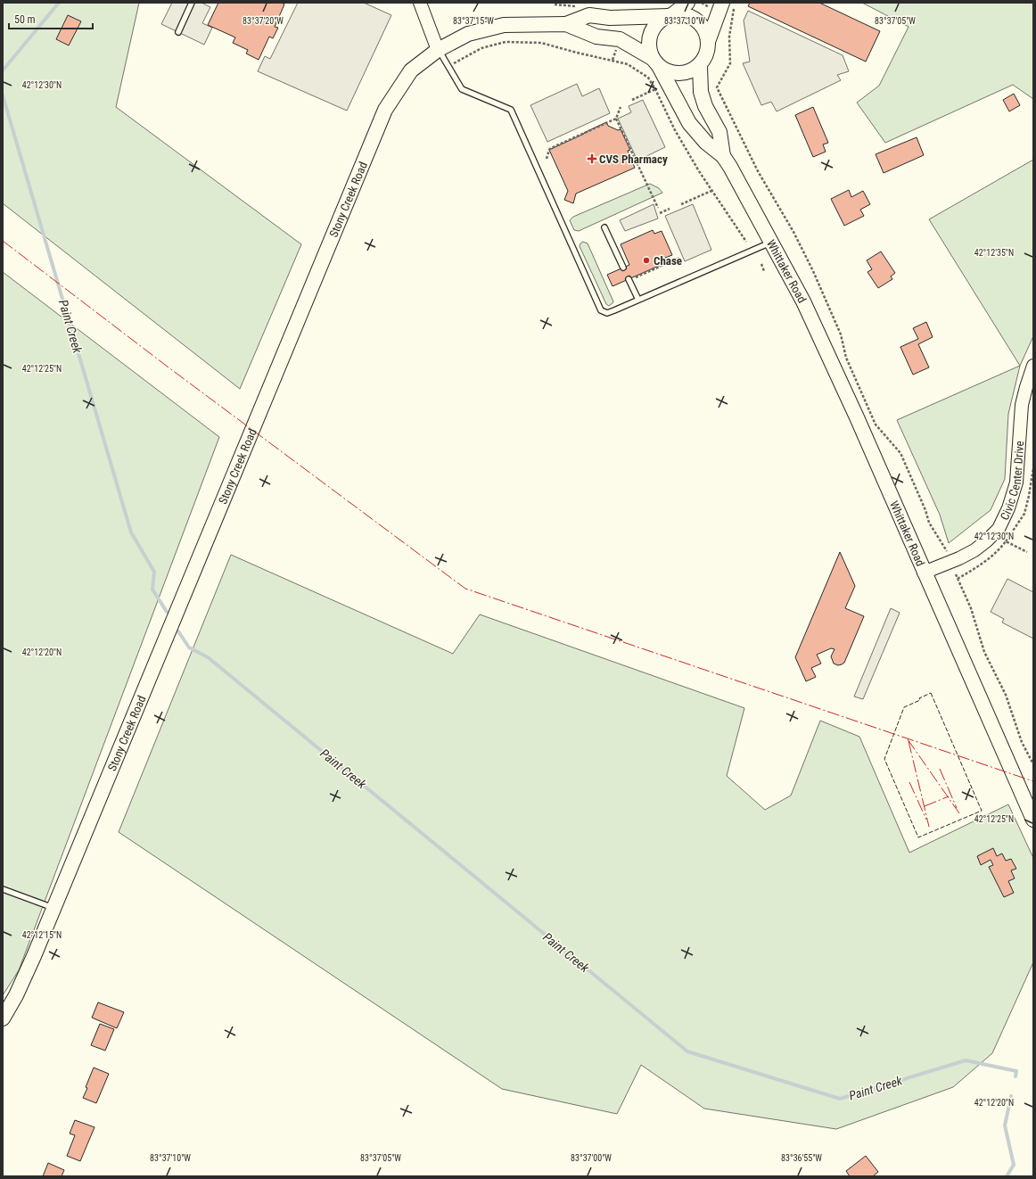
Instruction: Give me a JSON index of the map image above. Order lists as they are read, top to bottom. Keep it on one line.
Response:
{"streets":{"main road":["Stony Creek Road","Whittaker Road"],"street":["Civic Center Drive"]},"crossings":[["Stony Creek Road","Whittaker Road"],["Whittaker Road","Civic Center Drive"]],"water":["Paint Creek"],"places":{"health":["CVS Pharmacy"],"other":["Chase"]},"scale_bar":"50 m","coordinates":["83°37'20\"W","83°37'15\"W","83°37'10\"W","83°37'05\"W","42°12'30\"N","42°12'35\"N","42°12'25\"N","42°12'20\"N","42°12'15\"N","83°37'00\"W","83°36'55\"W"]}
